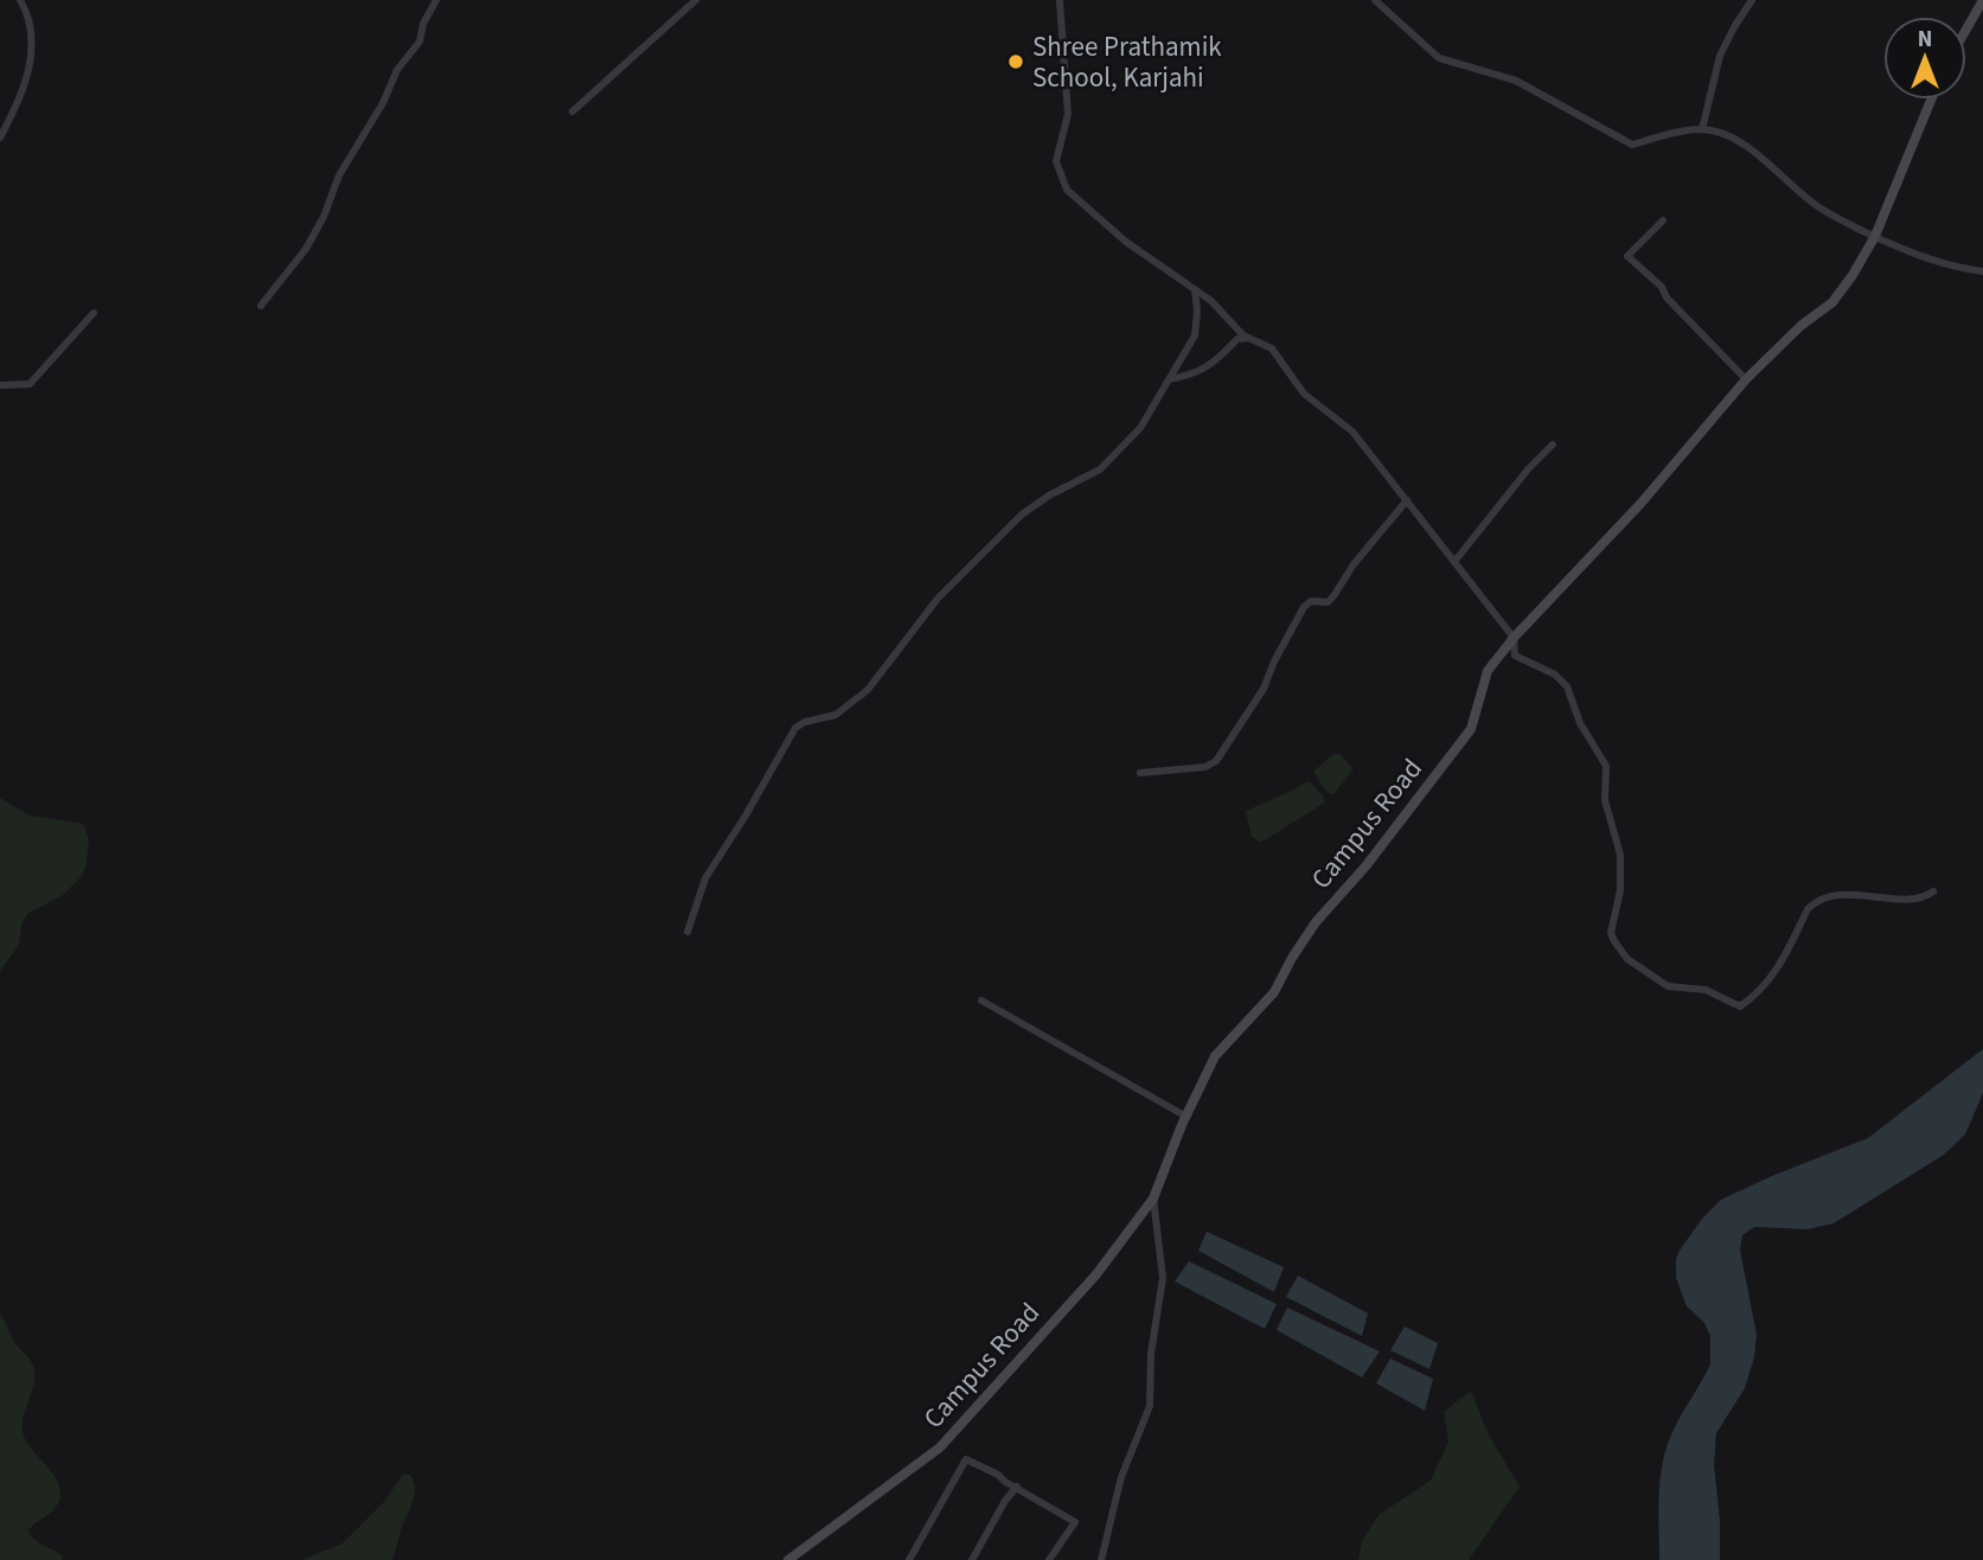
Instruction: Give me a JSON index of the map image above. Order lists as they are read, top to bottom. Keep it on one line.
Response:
{"streets":{"street":["Campus Road"]},"places":["Shree Prathamik School, Karjahi"],"north":"top"}
